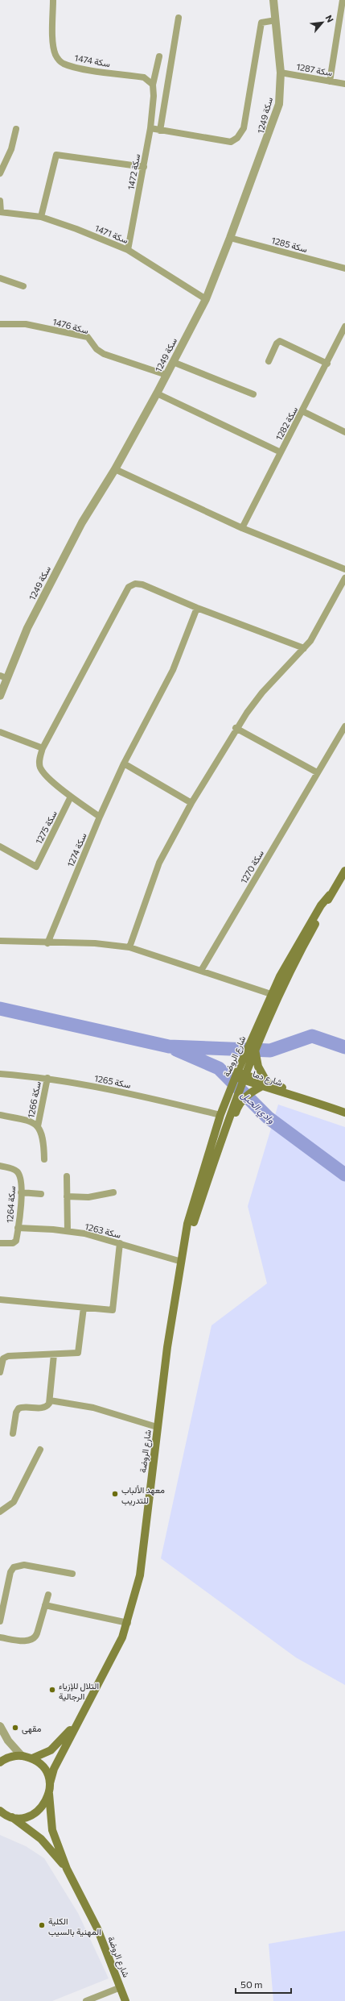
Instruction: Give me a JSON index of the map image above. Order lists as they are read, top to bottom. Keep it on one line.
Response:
{"streets":{"main road":["شارع الروضة","شارع دما"],"street":["سكة 1474","سكة 1287","سكة 1249","سكة 1472","سكة 1471","سكة 1285","سكة 1476","سكة 1282","سكة 1275","سكة 1274","سكة 1270","سكة 1265","سكة 1266","سكة 1264","سكة 1263"]},"crossings":[["سكة 1474","سكة 1472"],["سكة 1287","سكة 1249"],["سكة 1249","سكة 1471"],["سكة 1249","سكة 1285"],["سكة 1249","سكة 1476"],["سكة 1472","سكة 1471"],["شارع الروضة","شارع دما"],["شارع الروضة","سكة 1265"],["شارع الروضة","سكة 1263"],["سكة 1265","سكة 1266"],["سكة 1264","سكة 1263"]],"water":["وادي الحيل"],"places":["معهد الألباب للتدريب","التلال للإزياء الرجالية","مقهى","الكلية المهنية بالسيب"],"scale_bar":"50 m","north":"top right"}
